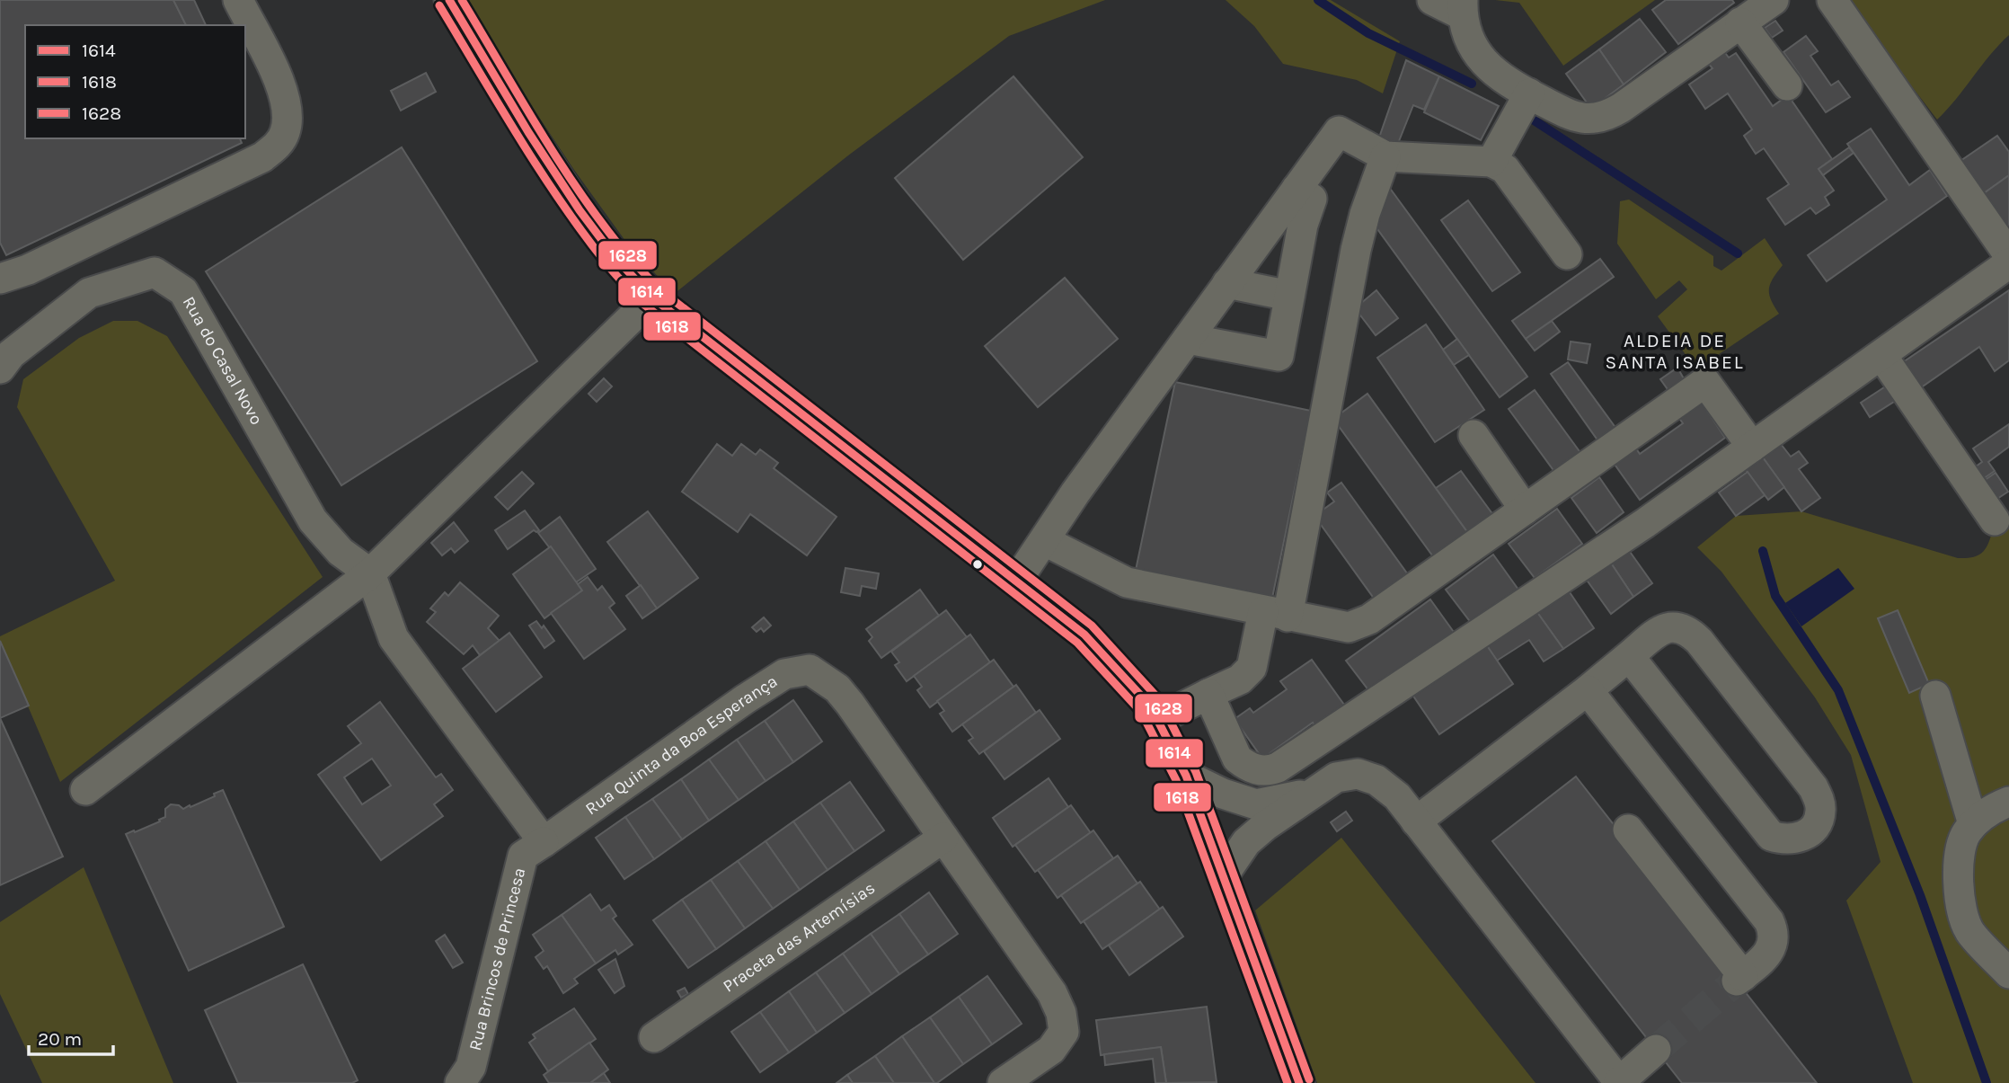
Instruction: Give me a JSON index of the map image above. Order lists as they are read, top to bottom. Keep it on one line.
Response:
{"streets":{"street":["Rua do Casal Novo","Rua Quinta da Boa Esperança","Praceta das Artemísias","Rua Brincos de Princesa"]},"crossings":[["Rua Quinta da Boa Esperança","Praceta das Artemísias"],["Rua Quinta da Boa Esperança","Rua Brincos de Princesa"]],"districts":["ALDEIA DE SANTA ISABEL"],"lines":["transit line 1614","transit line 1628","transit line 1618"],"legend":["1614","1618","1628"],"scale_bar":"20 m"}
